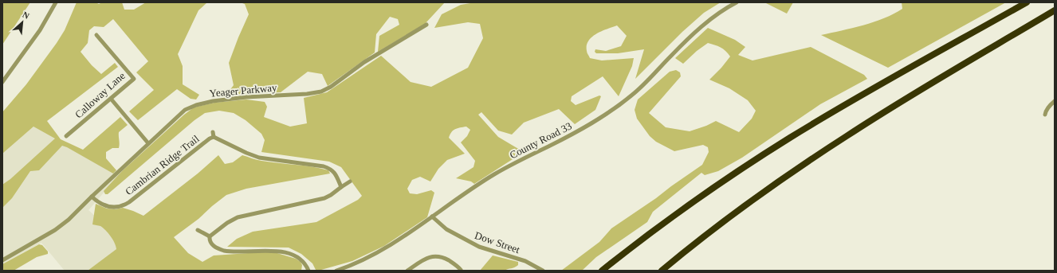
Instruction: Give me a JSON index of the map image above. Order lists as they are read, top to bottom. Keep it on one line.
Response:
{"streets":{"street":["Yeager Parkway","Calloway Lane","County Road 33","Cambrian Ridge Trail","Dow Street"]},"crossings":[["Yeager Parkway","Cambrian Ridge Trail"],["County Road 33","Dow Street"]],"north":"top right"}
